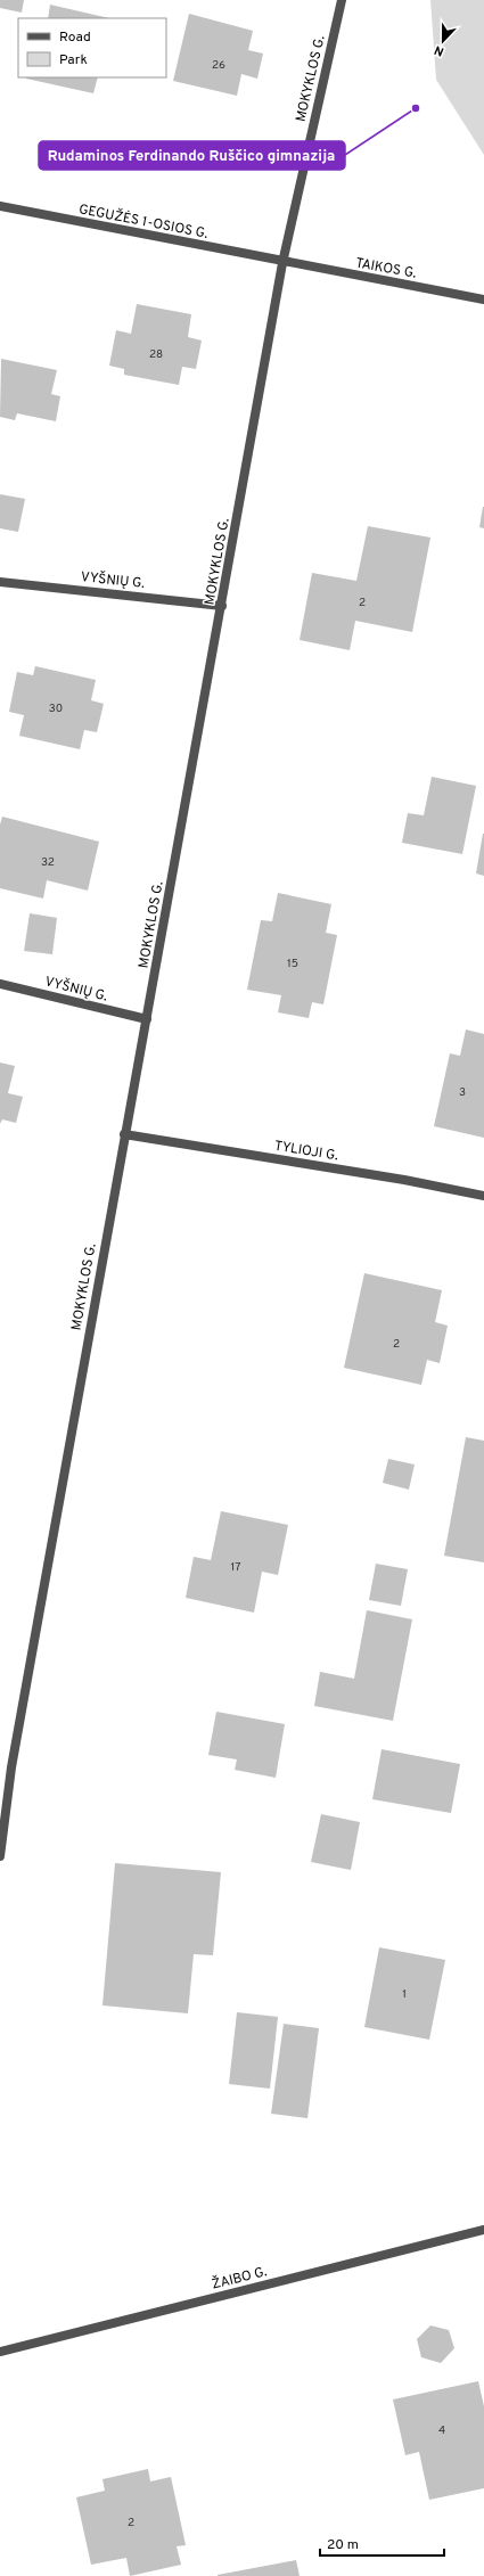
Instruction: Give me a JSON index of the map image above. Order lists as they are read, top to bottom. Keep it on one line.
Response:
{"streets":{"street":["MOKYKLOS G.","GEGUŽĖS 1-OSIOS G.","TAIKOS G.","VYŠNIŲ G.","TYLIOJI G.","ŽAIBO G."]},"crossings":[["MOKYKLOS G.","GEGUŽĖS 1-OSIOS G."],["MOKYKLOS G.","TAIKOS G."],["MOKYKLOS G.","VYŠNIŲ G."],["MOKYKLOS G.","TYLIOJI G."],["GEGUŽĖS 1-OSIOS G.","TAIKOS G."]],"places":["Rudaminos Ferdinando Ruščico gimnazija"],"house_numbers":["26","28","2","30","32","15","3","2","17","1","4","2"],"legend":["Road","Park"],"scale_bar":"20 m","north":"bottom"}
